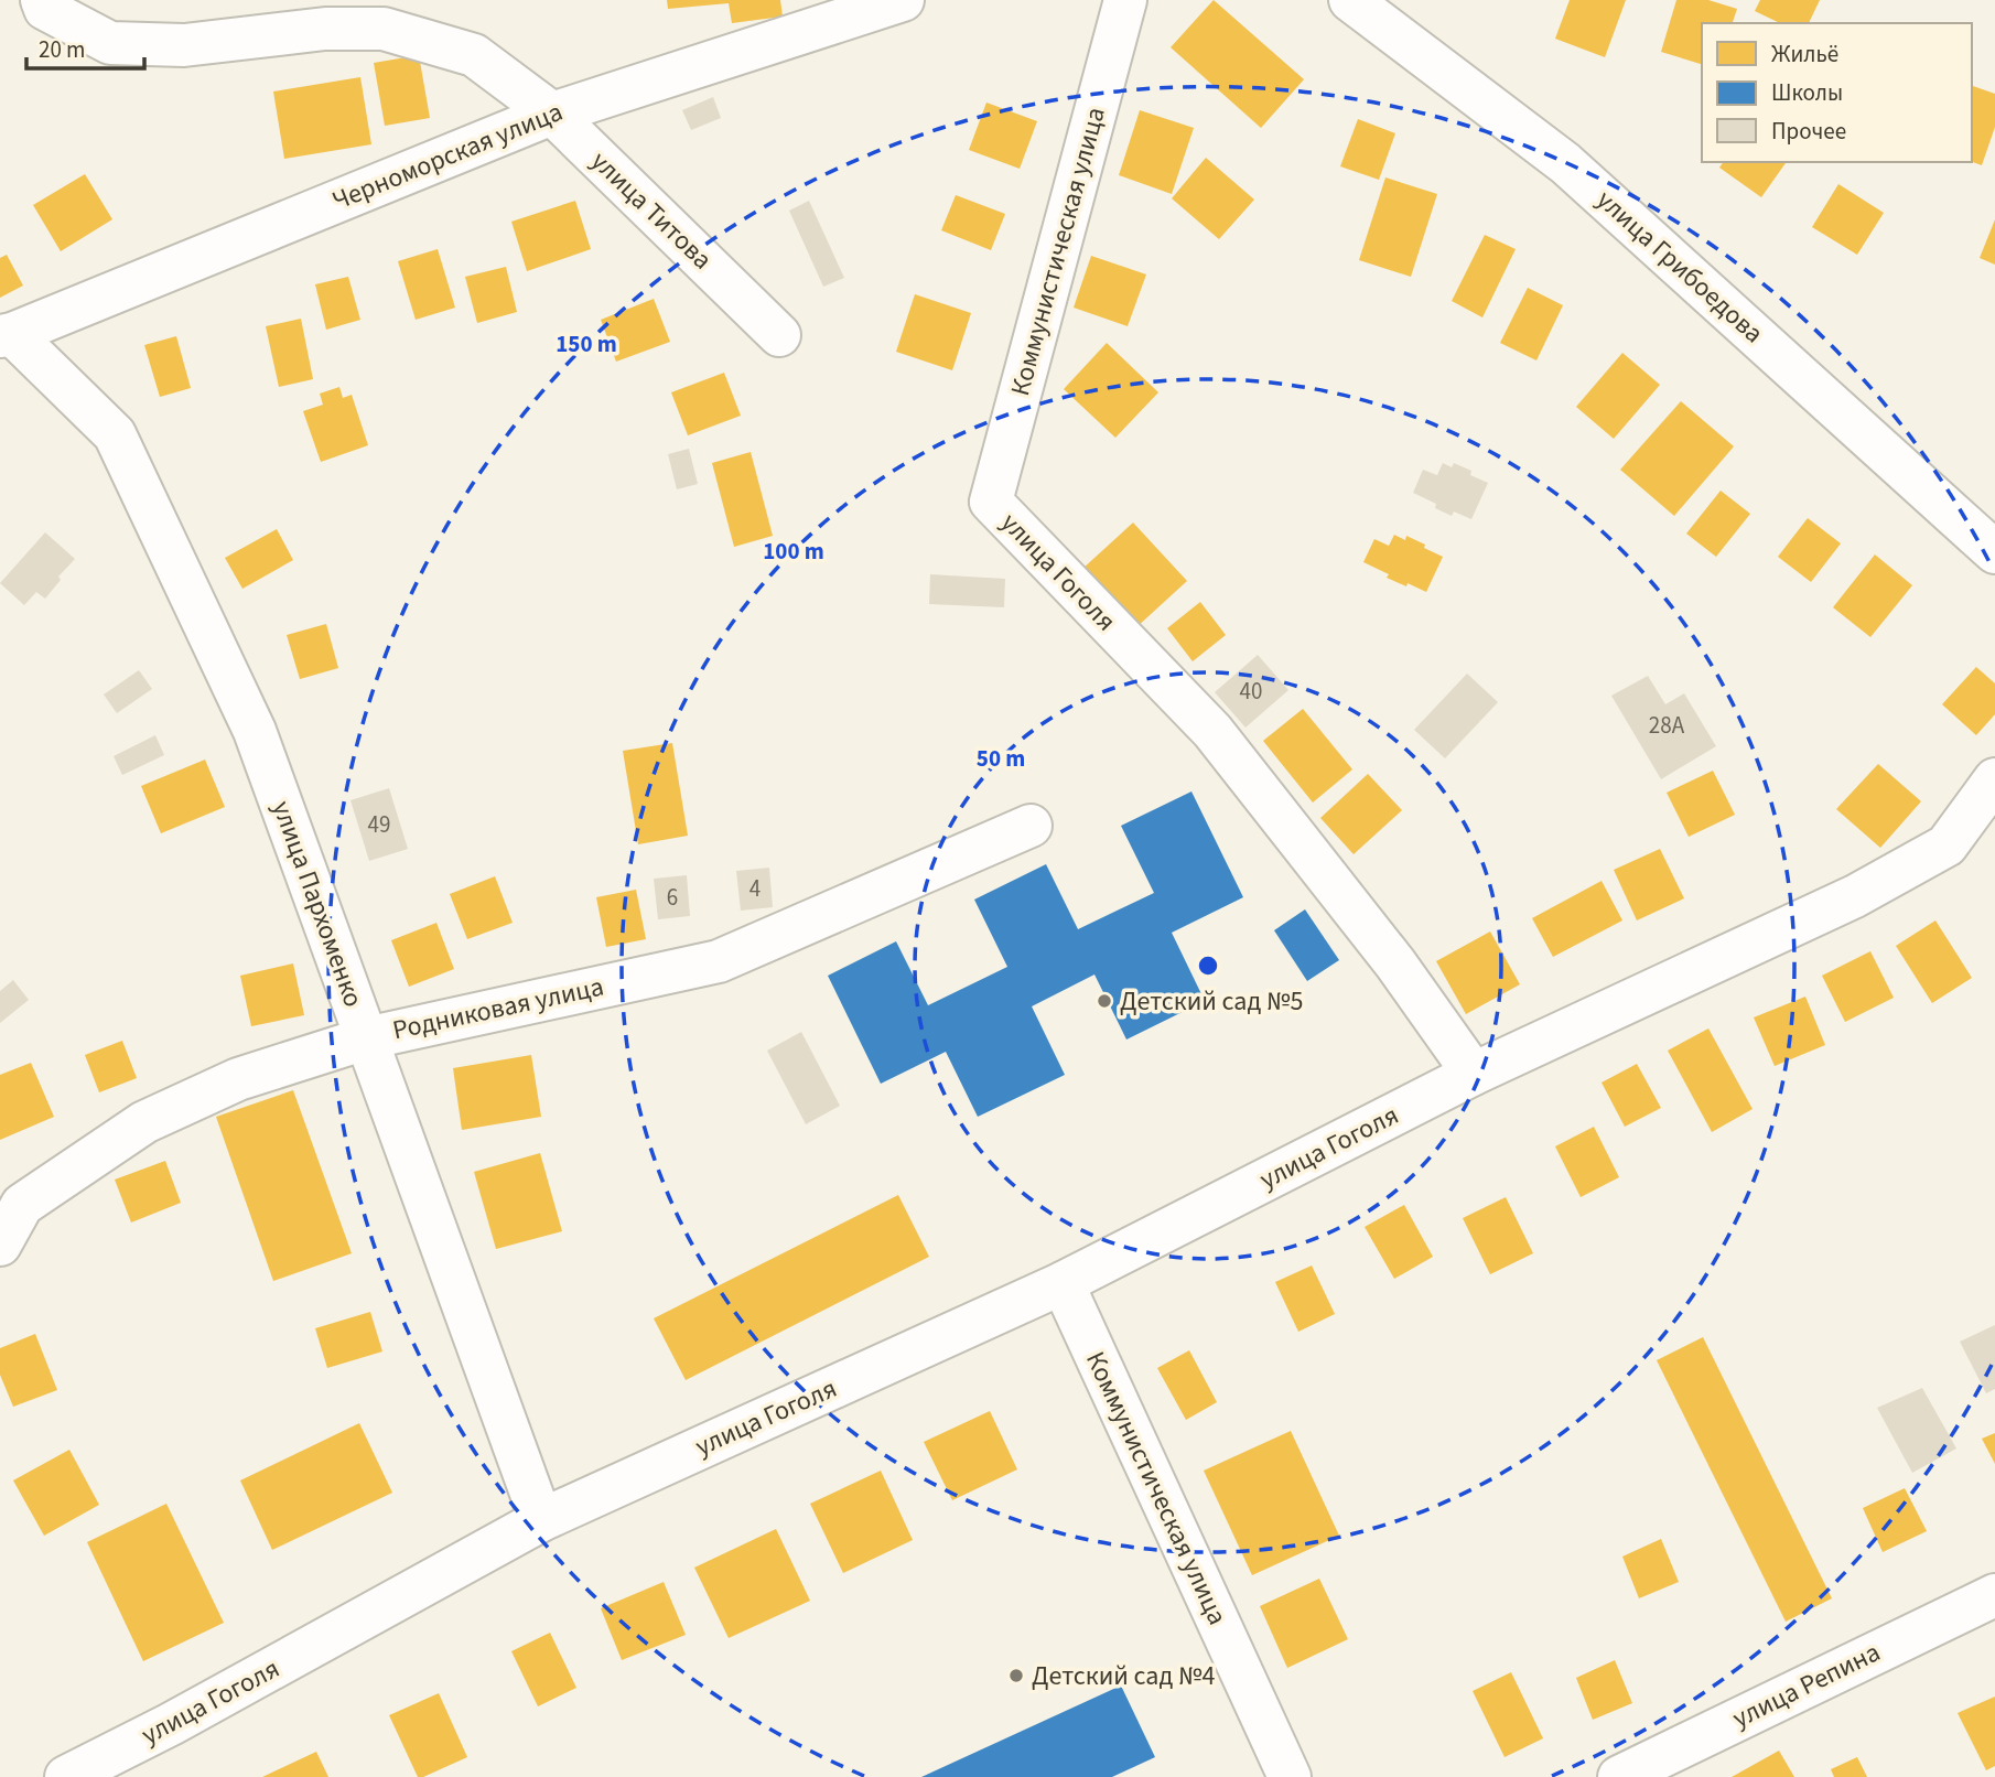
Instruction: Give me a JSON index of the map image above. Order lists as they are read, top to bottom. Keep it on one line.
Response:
{"streets":{"street":["Черноморская улица","улица Титова","Коммунистическая улица","улица Грибоедова","улица Гоголя","улица Пархоменко","Родниковая улица","улица Репина"]},"crossings":[["Черноморская улица","улица Титова"],["Черноморская улица","улица Пархоменко"],["Коммунистическая улица","улица Гоголя"],["улица Гоголя","улица Пархоменко"],["улица Пархоменко","Родниковая улица"]],"places":["Детский сад №5","Детский сад №4"],"house_numbers":["40","28А","49","4","6"],"legend":["Жильё","Школы","Прочее"],"scale_bar":"20 m","rings":["150 m","100 m","50 m"]}
